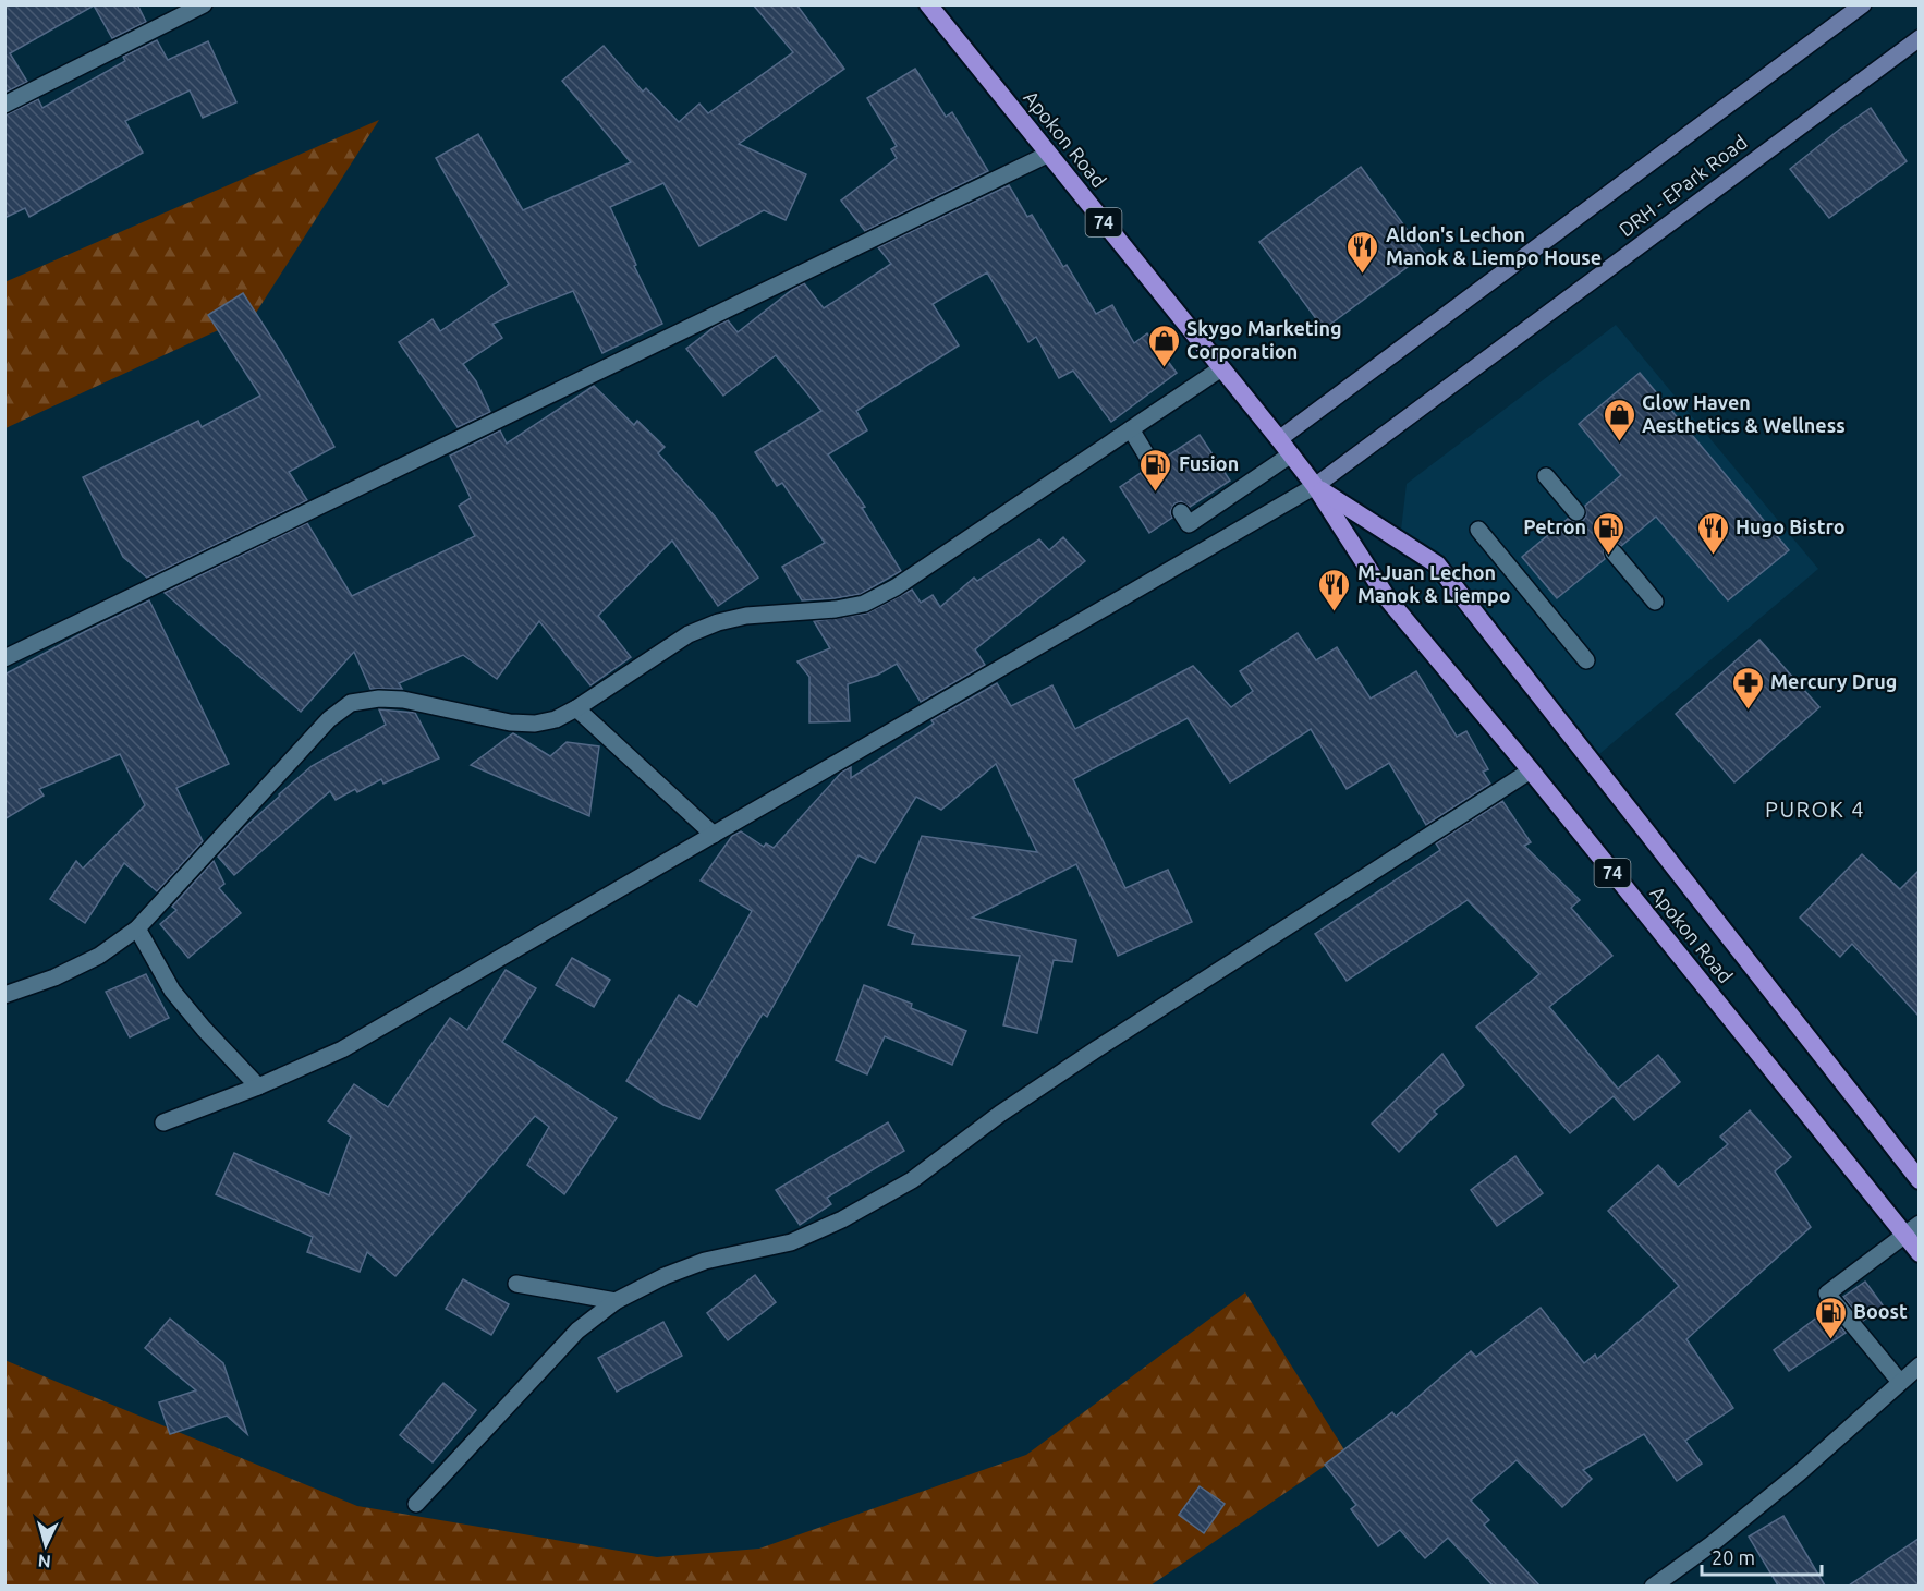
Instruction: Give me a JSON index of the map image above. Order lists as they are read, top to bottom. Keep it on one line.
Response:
{"streets":{"highway":["Apokon Road","74"],"main road":["DRH - EPark Road"]},"crossings":[["Apokon Road","DRH - EPark Road"]],"districts":["PUROK 4"],"places":{"restaurant":["Aldon's Lechon Manok & Liempo House","Hugo Bistro","M-Juan Lechon Manok & Liempo"],"shop":["Skygo Marketing Corporation","Glow Haven Aesthetics & Wellness"],"fuel station":["Fusion","Petron","Boost"],"pharmacy":["Mercury Drug"]},"scale_bar":"20 m","north":"bottom"}
